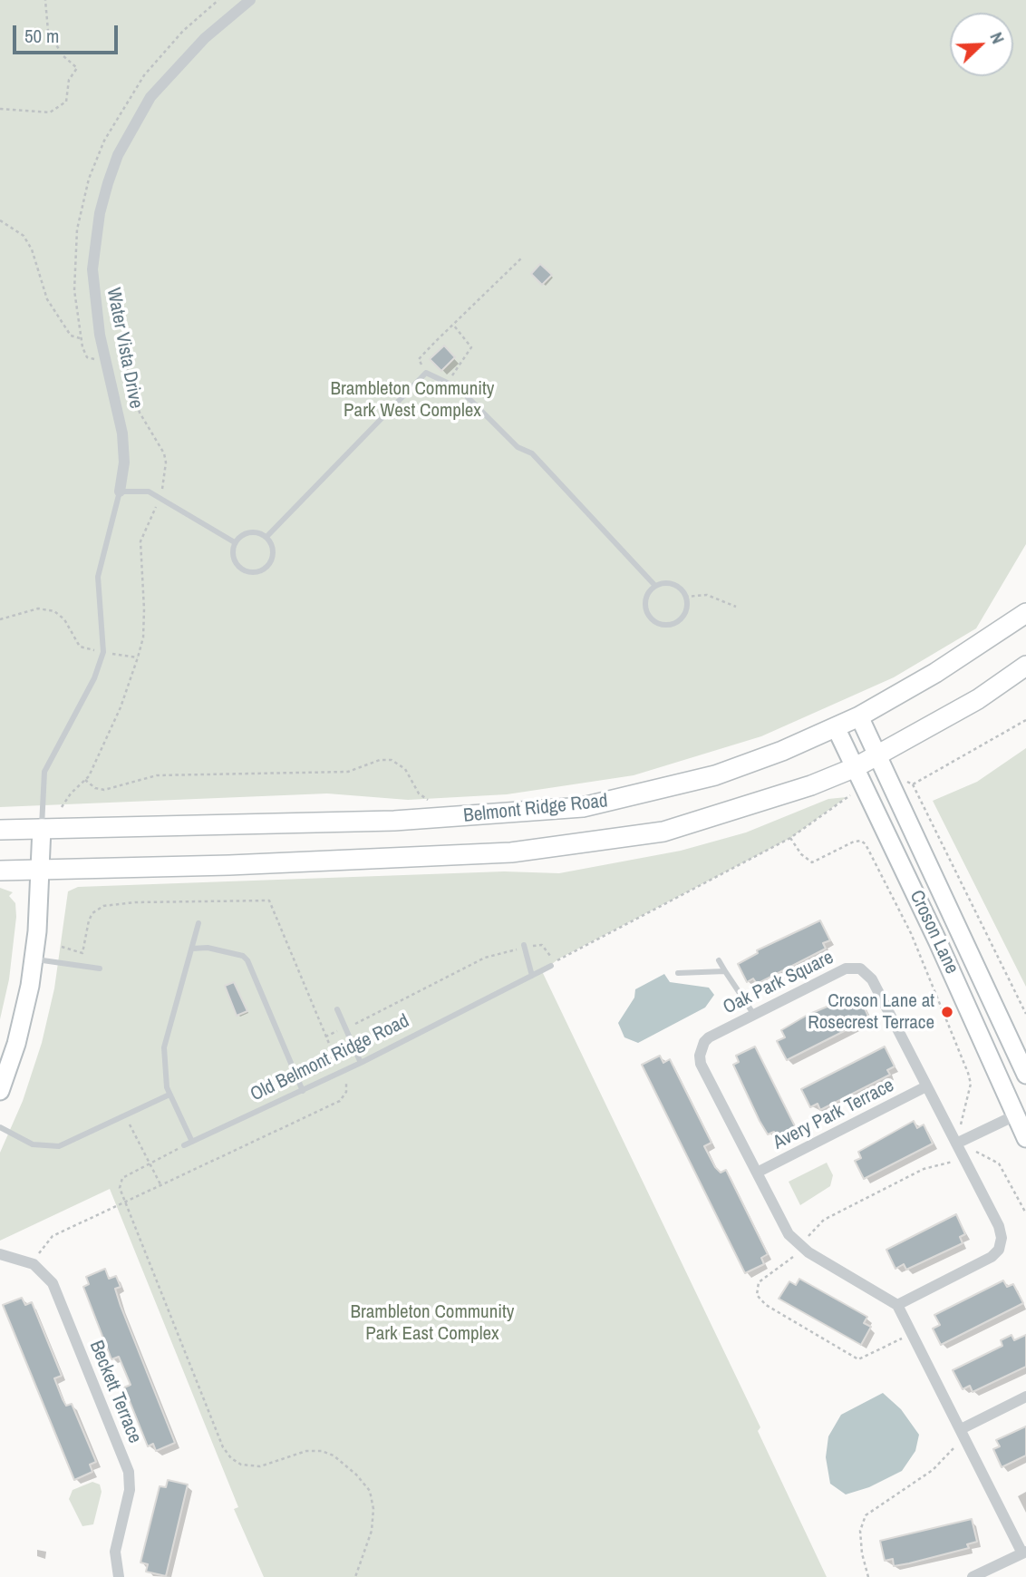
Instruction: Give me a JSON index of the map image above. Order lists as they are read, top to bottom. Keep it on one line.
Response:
{"streets":{"main road":["Belmont Ridge Road","Croson Lane"],"street":["Water Vista Drive","Oak Park Square","Avery Park Terrace","Beckett Terrace"],"lane":["Old Belmont Ridge Road"]},"crossings":[["Belmont Ridge Road","Croson Lane"],["Oak Park Square","Avery Park Terrace"]],"parks":["Brambleton Community Park West Complex","Brambleton Community Park East Complex"],"places":["Croson Lane at Rosecrest Terrace"],"scale_bar":"50 m","north":"top right"}
